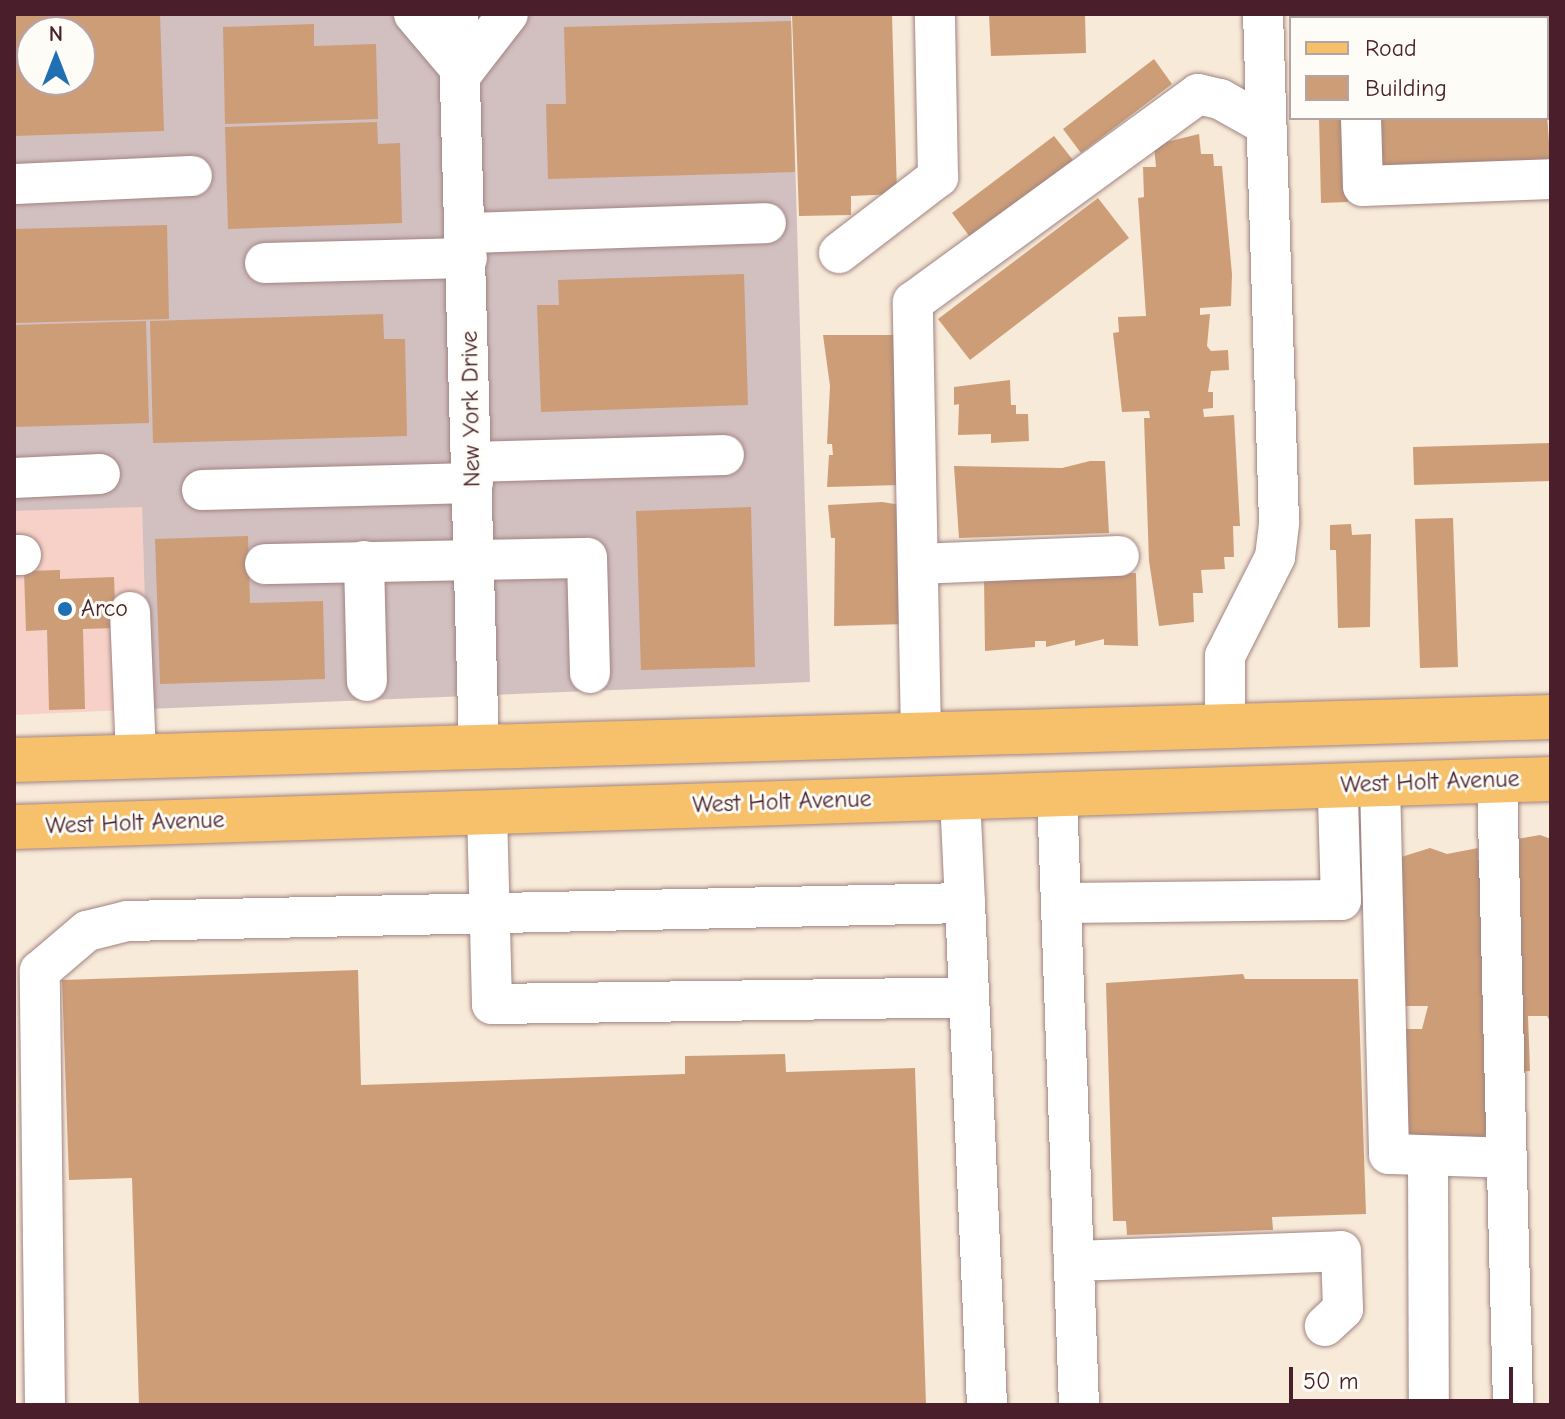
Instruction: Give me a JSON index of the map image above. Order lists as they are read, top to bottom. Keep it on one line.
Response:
{"streets":{"main road":["West Holt Avenue"],"street":["New York Drive"]},"places":["Arco"],"legend":["Road","Building"],"scale_bar":"50 m","north":"top"}
